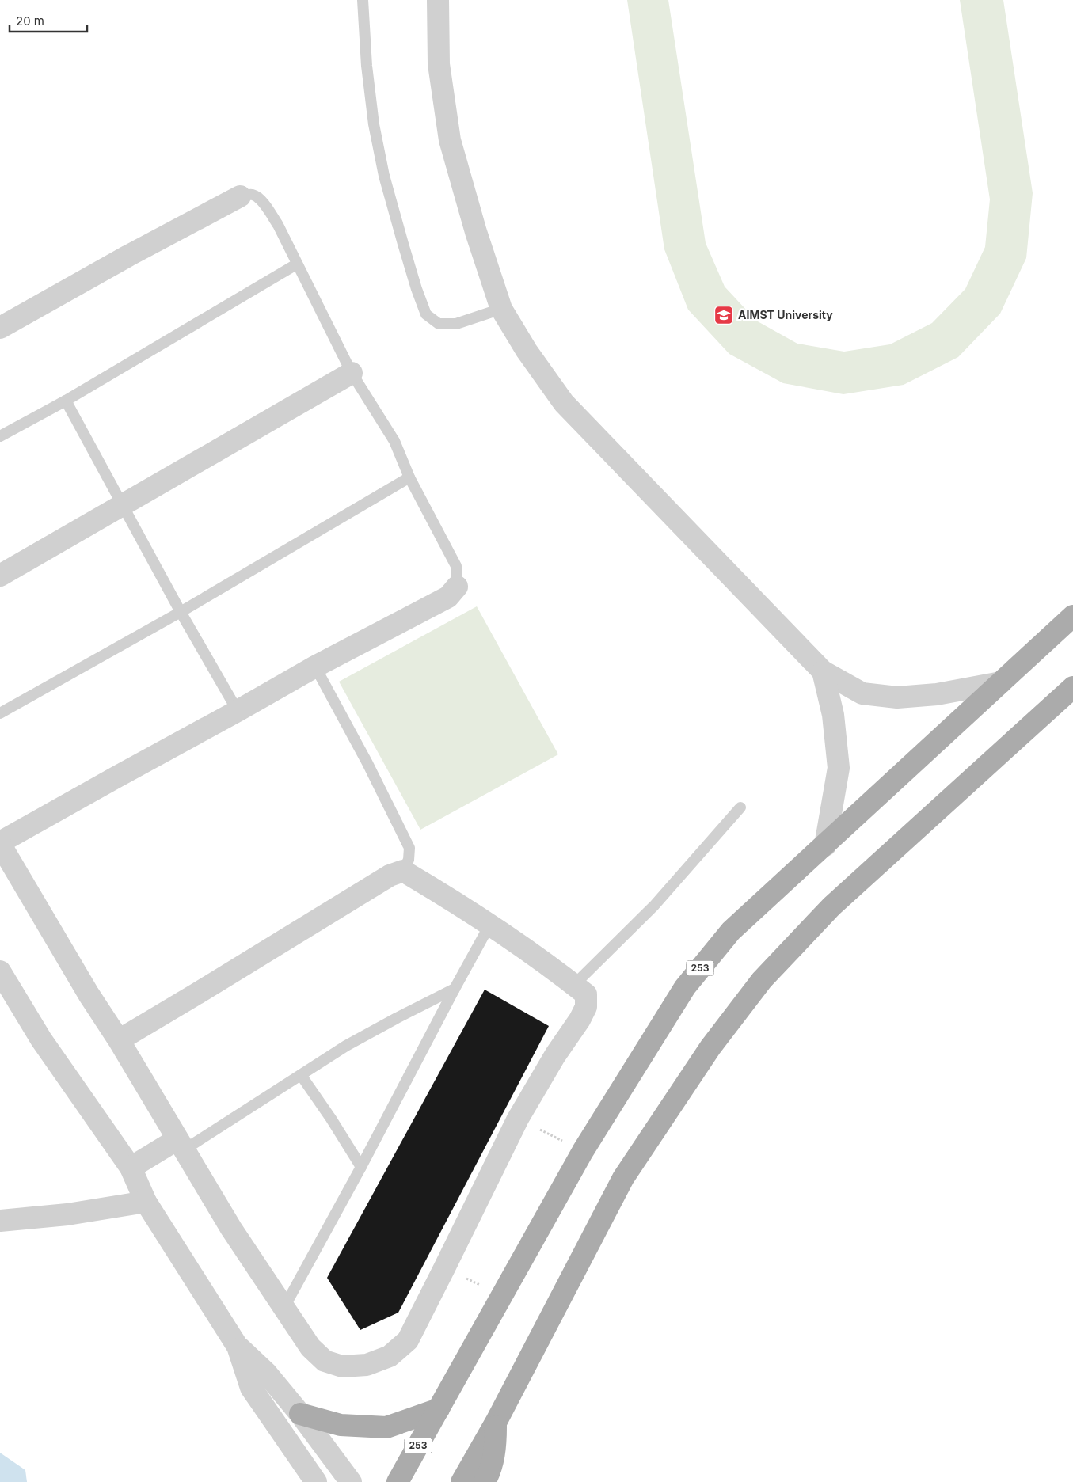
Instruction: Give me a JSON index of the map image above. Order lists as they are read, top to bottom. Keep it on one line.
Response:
{"streets":{"main road":["253"]},"places":{"school or university":["AIMST University"]},"scale_bar":"20 m"}
